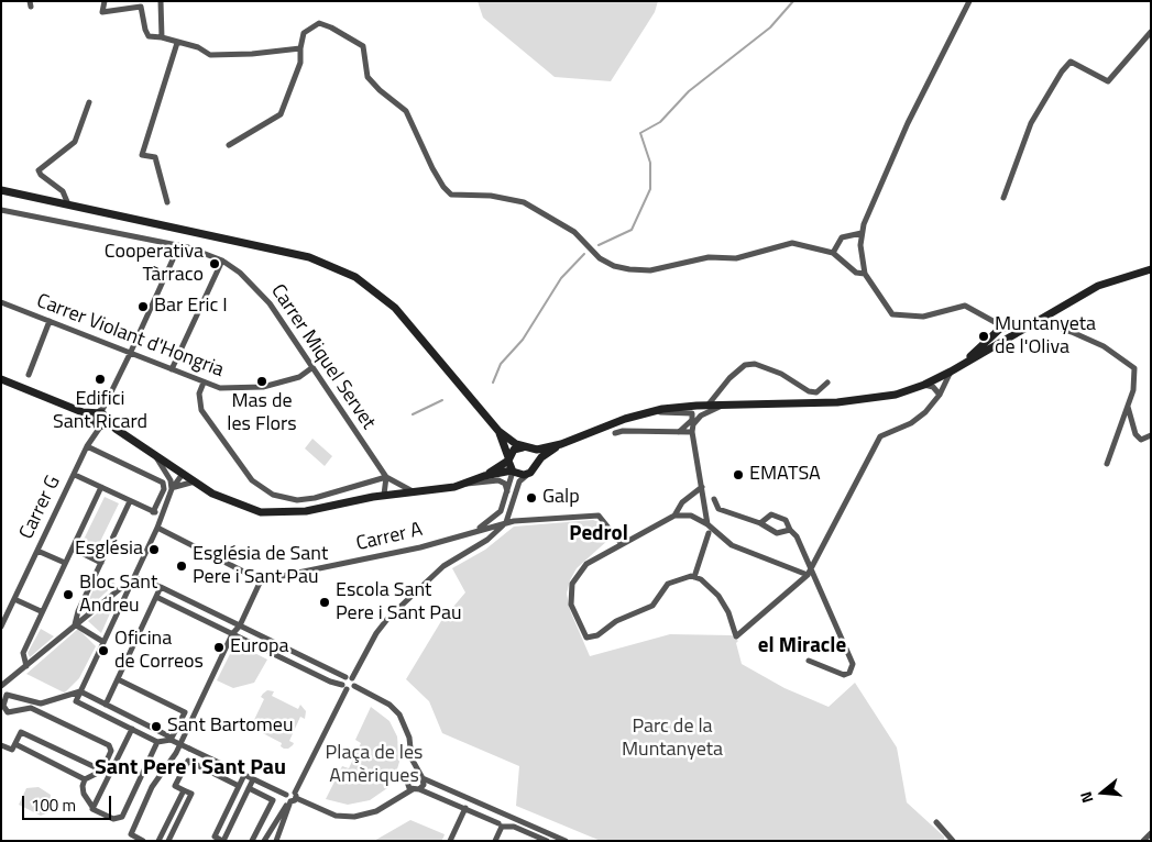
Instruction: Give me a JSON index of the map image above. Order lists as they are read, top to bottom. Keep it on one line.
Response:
{"streets":{"street":["Carrer Violant d'Hongria","Carrer Miquel Servet","Carrer G","Carrer A"]},"crossings":[["Carrer Violant d'Hongria","Carrer Miquel Servet"],["Carrer Violant d'Hongria","Carrer G"],["Carrer Miquel Servet","Carrer G"]],"districts":["Pedrol","el Miracle","Sant Pere i Sant Pau"],"parks":["Parc de la Muntanyeta","Plaça de les Amèriques"],"places":["Cooperativa Tàrraco","Bar Eric I","Muntanyeta de l'Oliva","Edifici Sant Ricard","Mas de les Flors","EMATSA","Galp","Església","Església de Sant Pere i Sant Pau","Bloc Sant Andreu","Escola Sant Pere i Sant Pau","Europa","Oficina de Correos","Sant Bartomeu"],"scale_bar":"100 m","north":"left"}
